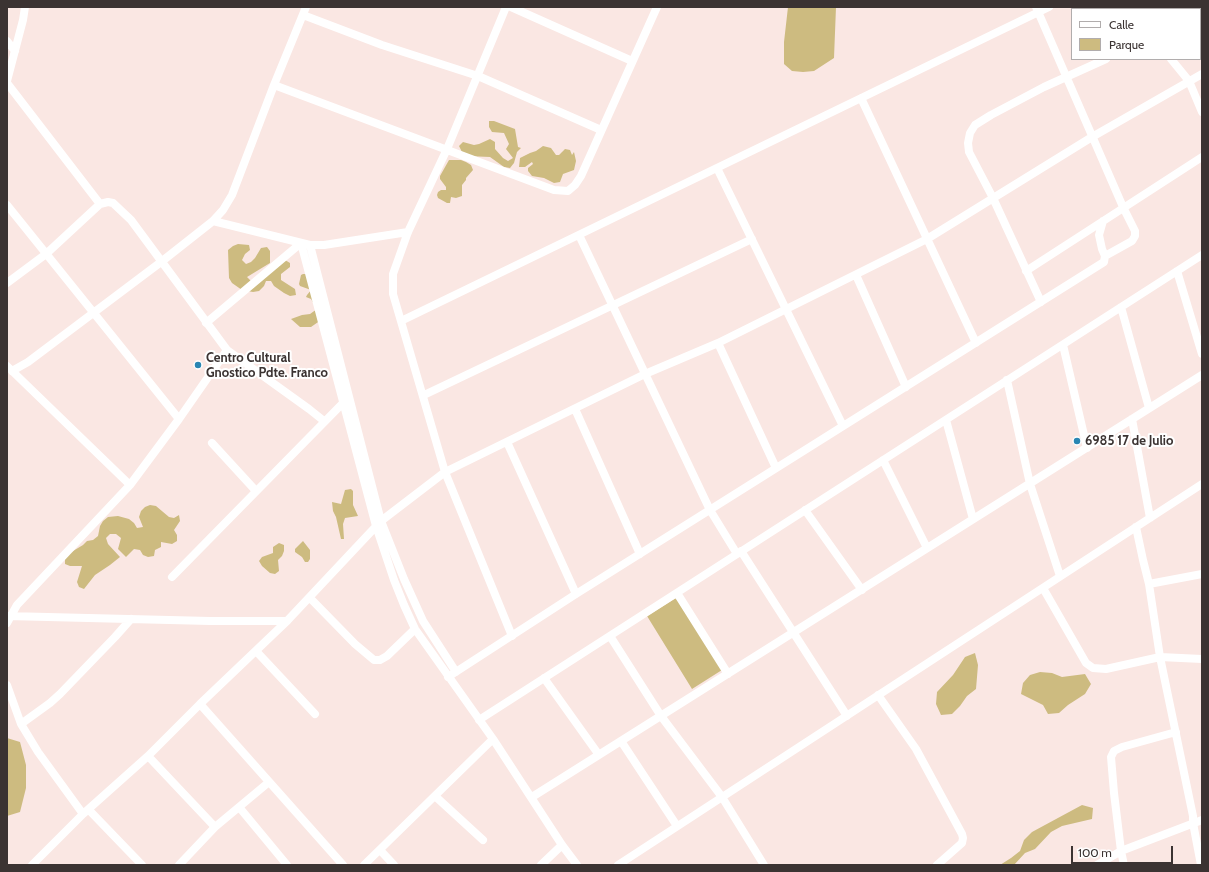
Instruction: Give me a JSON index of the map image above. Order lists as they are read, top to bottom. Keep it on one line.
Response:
{"places":["Centro Cultural Gnostico Pdte. Franco","6985 17 de Julio"],"legend":["Calle","Parque"],"scale_bar":"100 m"}
